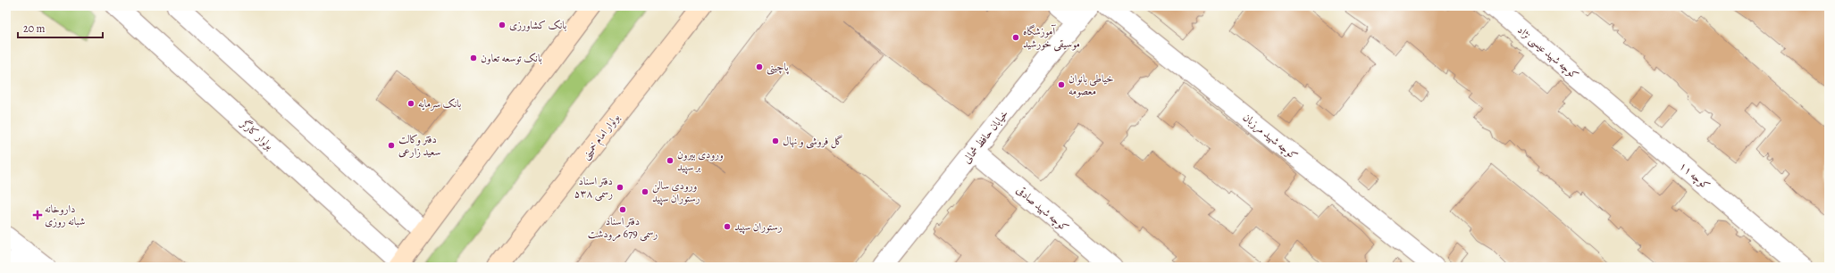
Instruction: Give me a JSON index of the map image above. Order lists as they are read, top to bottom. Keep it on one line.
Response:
{"streets":{"main road":["بولوار امام خمینی"],"street":["کوچه شهید عیسی نژاد","بولوار کارگر","خیابان حافظ شمالی","کوچه شهید مرزبان","کوچه ۱۱","کوچه شهید صادقی"]},"crossings":[["کوچه شهید عیسی نژاد","کوچه ۱۱"],["خیابان حافظ شمالی","کوچه شهید صادقی"]],"places":{"other":["بانک کشاورزی","آموزشگاه موسیقی خورشید","بانک توسعه تعاون","پاچینی","خیاطی بانوان معصومه","بانک سرمایه","گل فروشی و نهال","دفتر وکالت سعید زارعی","ورودی بیرون بر سپید","دفتر اسناد رسمی ۵۳۸","ورودی سالن رستوران سپید","دفتر اسناد رسمی 679 مرودشت","رستوران سپید"],"health":["داروخانه شبانه روزی"]},"scale_bar":"20 m"}
